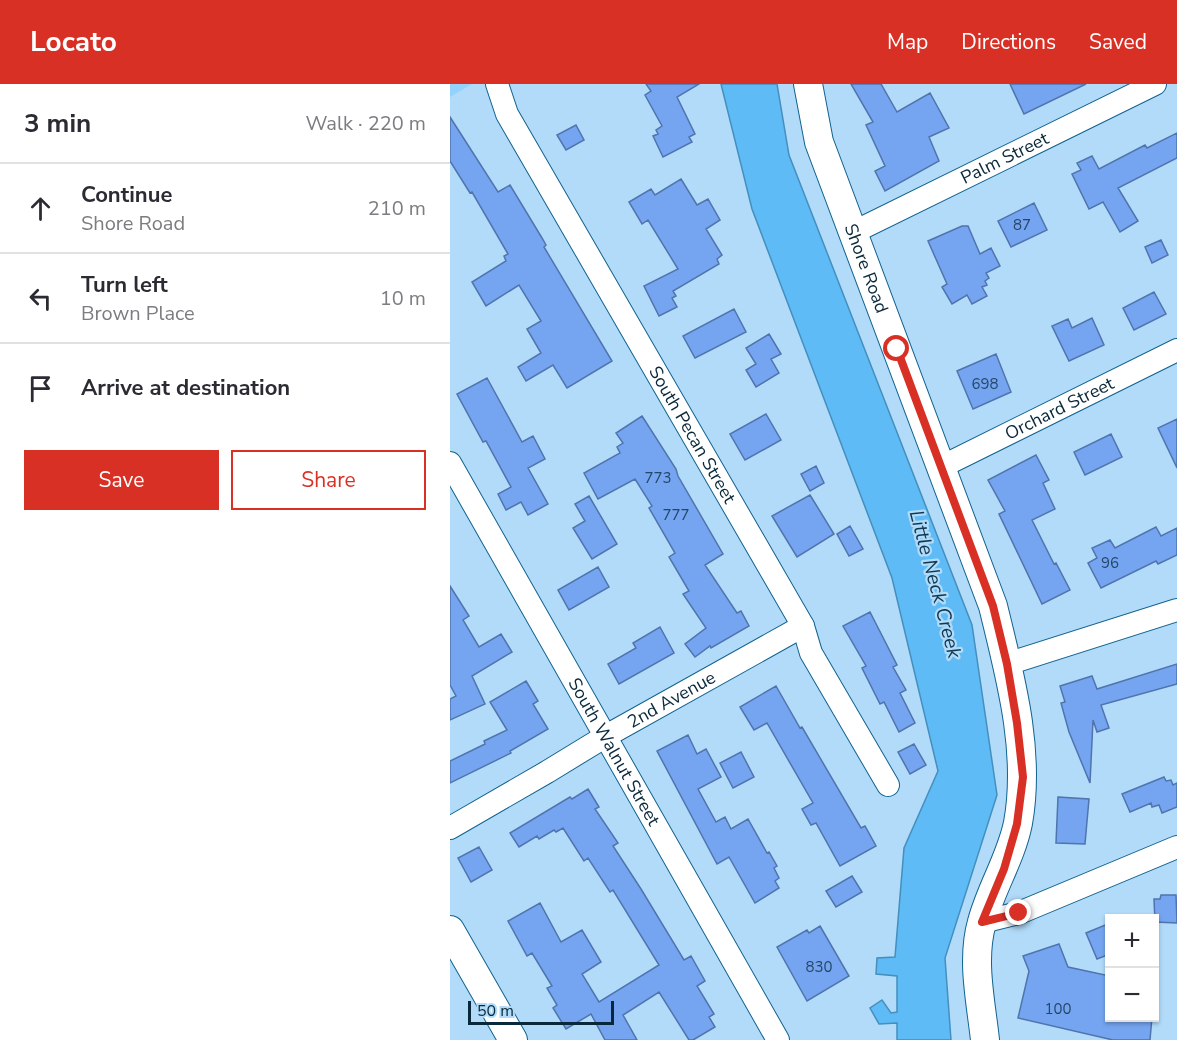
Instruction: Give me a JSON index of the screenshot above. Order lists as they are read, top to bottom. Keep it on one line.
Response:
{"streets":{"street":["Palm Street","Shore Road","Orchard Street","South Pecan Street","2nd Avenue","South Walnut Street"]},"crossings":[["Palm Street","Shore Road"],["Shore Road","Orchard Street"],["South Pecan Street","2nd Avenue"],["2nd Avenue","South Walnut Street"]],"water":["Little Neck Creek"],"house_numbers":["87","698","773","777","96","830","100"],"scale_bar":"50 m","page":{"header":"Locato","nav":["Map","Directions","Saved"],"heading":["3 min","Walk · 220 m"],"list":[["Continue","Shore Road","210 m"],["Turn left","Brown Place","10 m"],"Arrive at destination"],"buttons":["Save","Share"],"map_buttons":["+","−"],"scale":"50 m"}}
